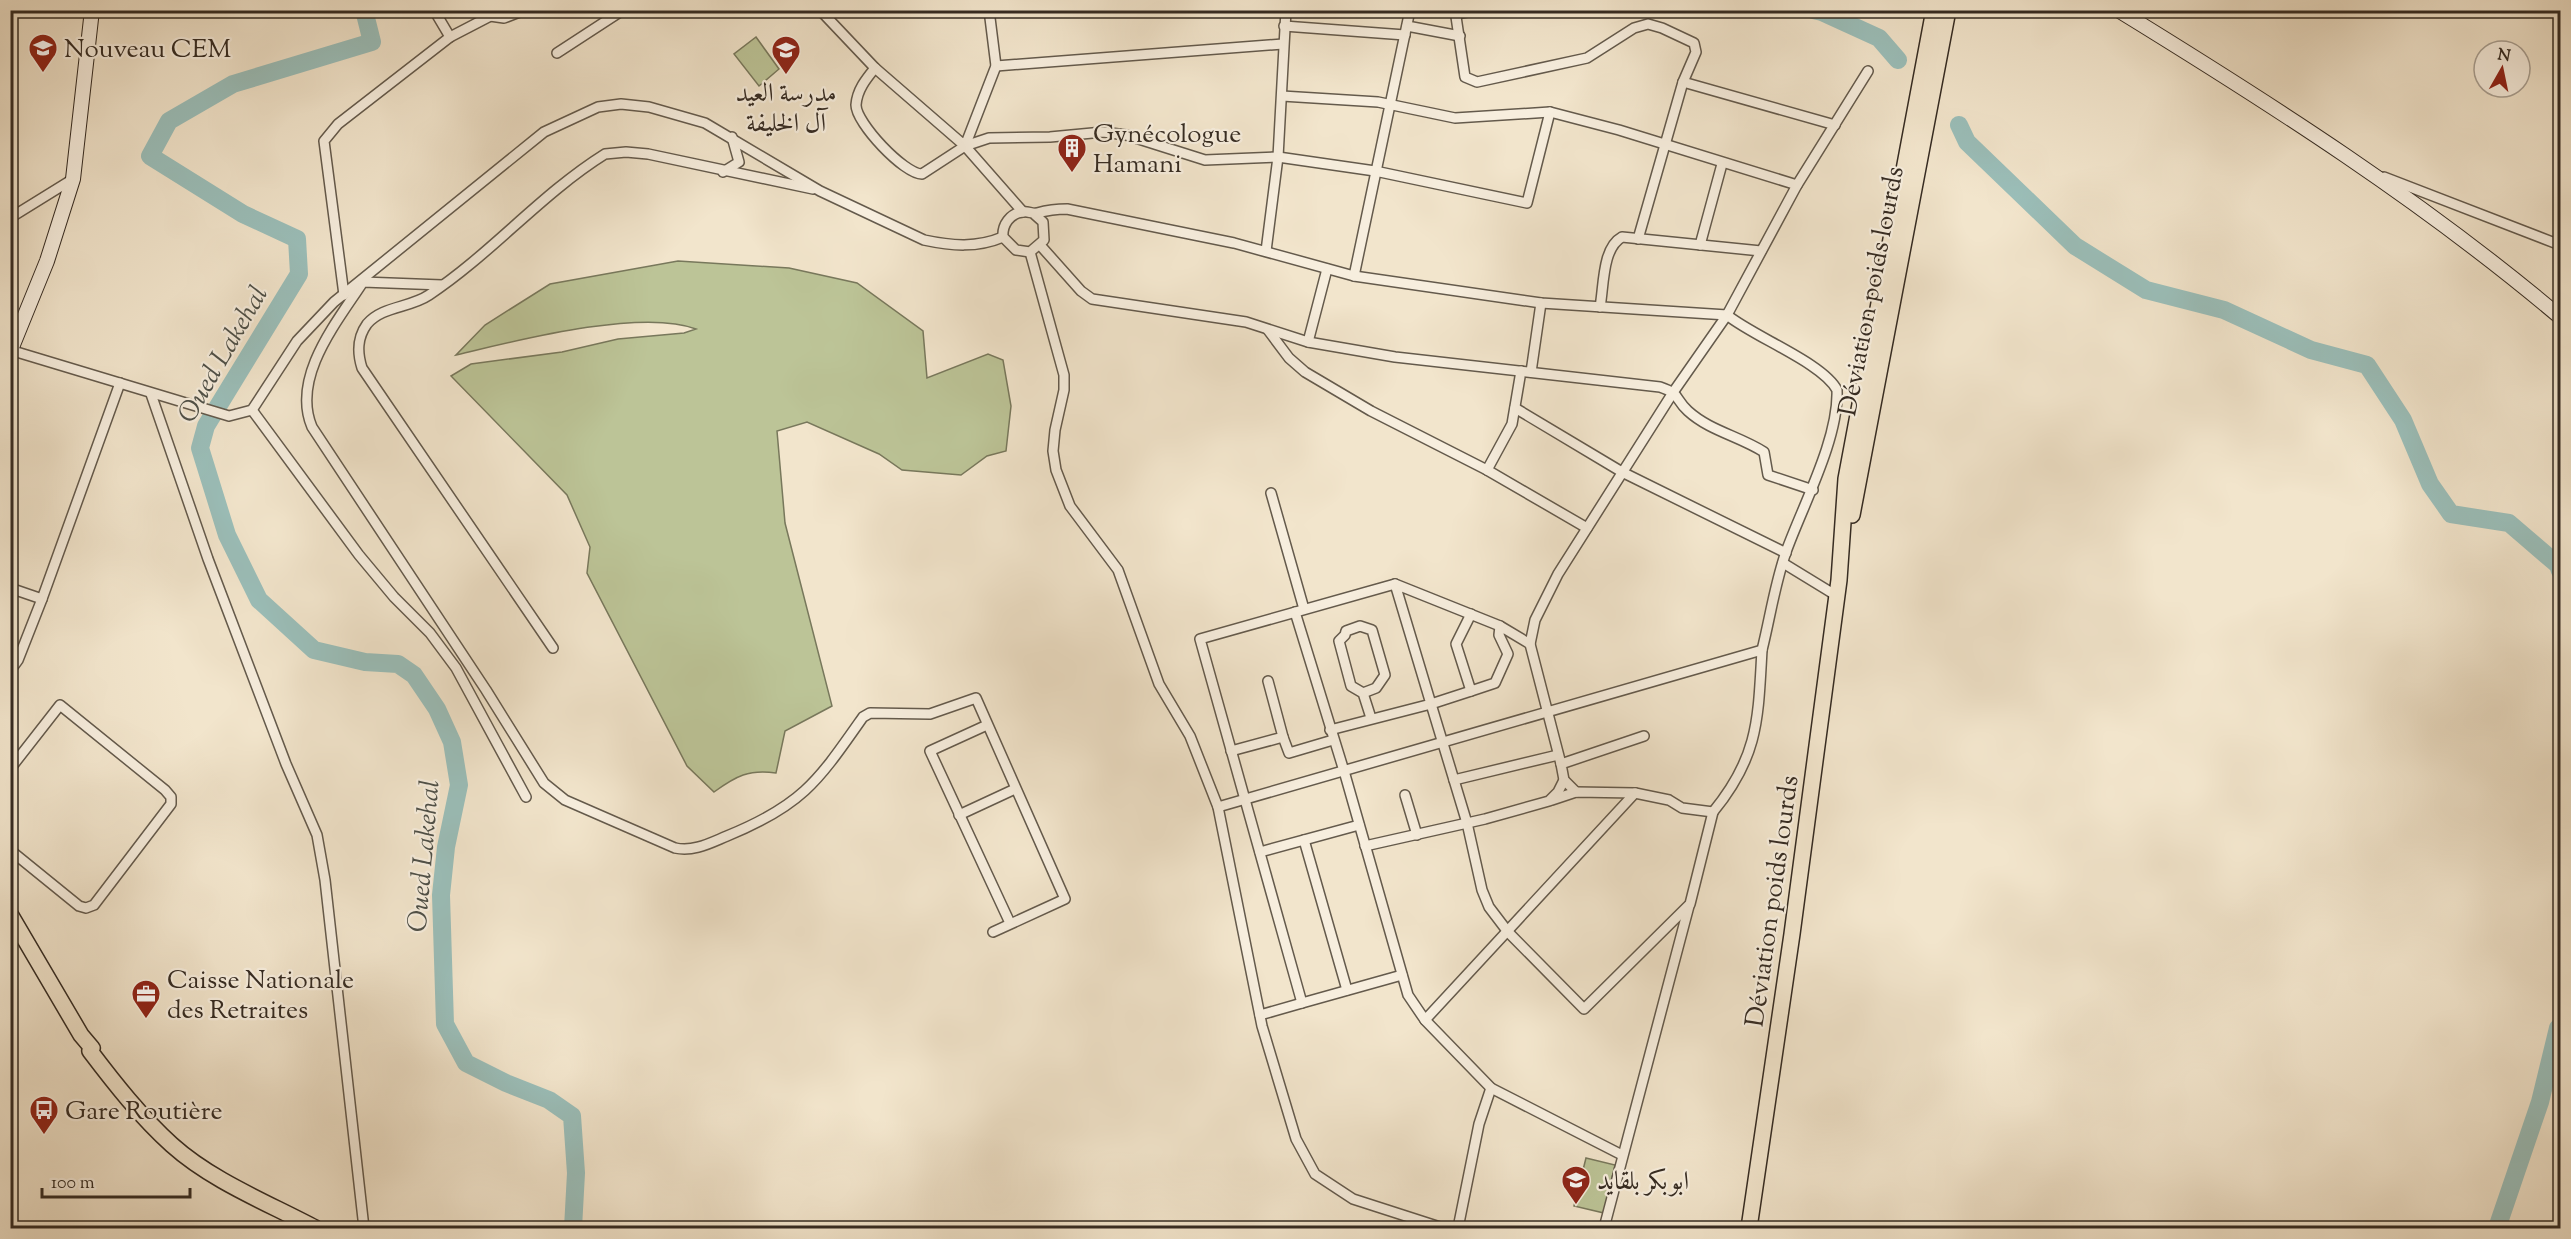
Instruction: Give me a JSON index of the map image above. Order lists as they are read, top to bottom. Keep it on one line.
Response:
{"streets":{"main road":["Déviation poids lourds"]},"water":["Oued Lakehal"],"places":{"school or university":["Nouveau CEM","مدرسة العيد آل الخليفة","ابوبكر بلقايد"],"building":["Gynécologue Hamani"],"office":["Caisse Nationale des Retraites"],"bus stop":["Gare Routière"]},"scale_bar":"100 m","north":"top"}
